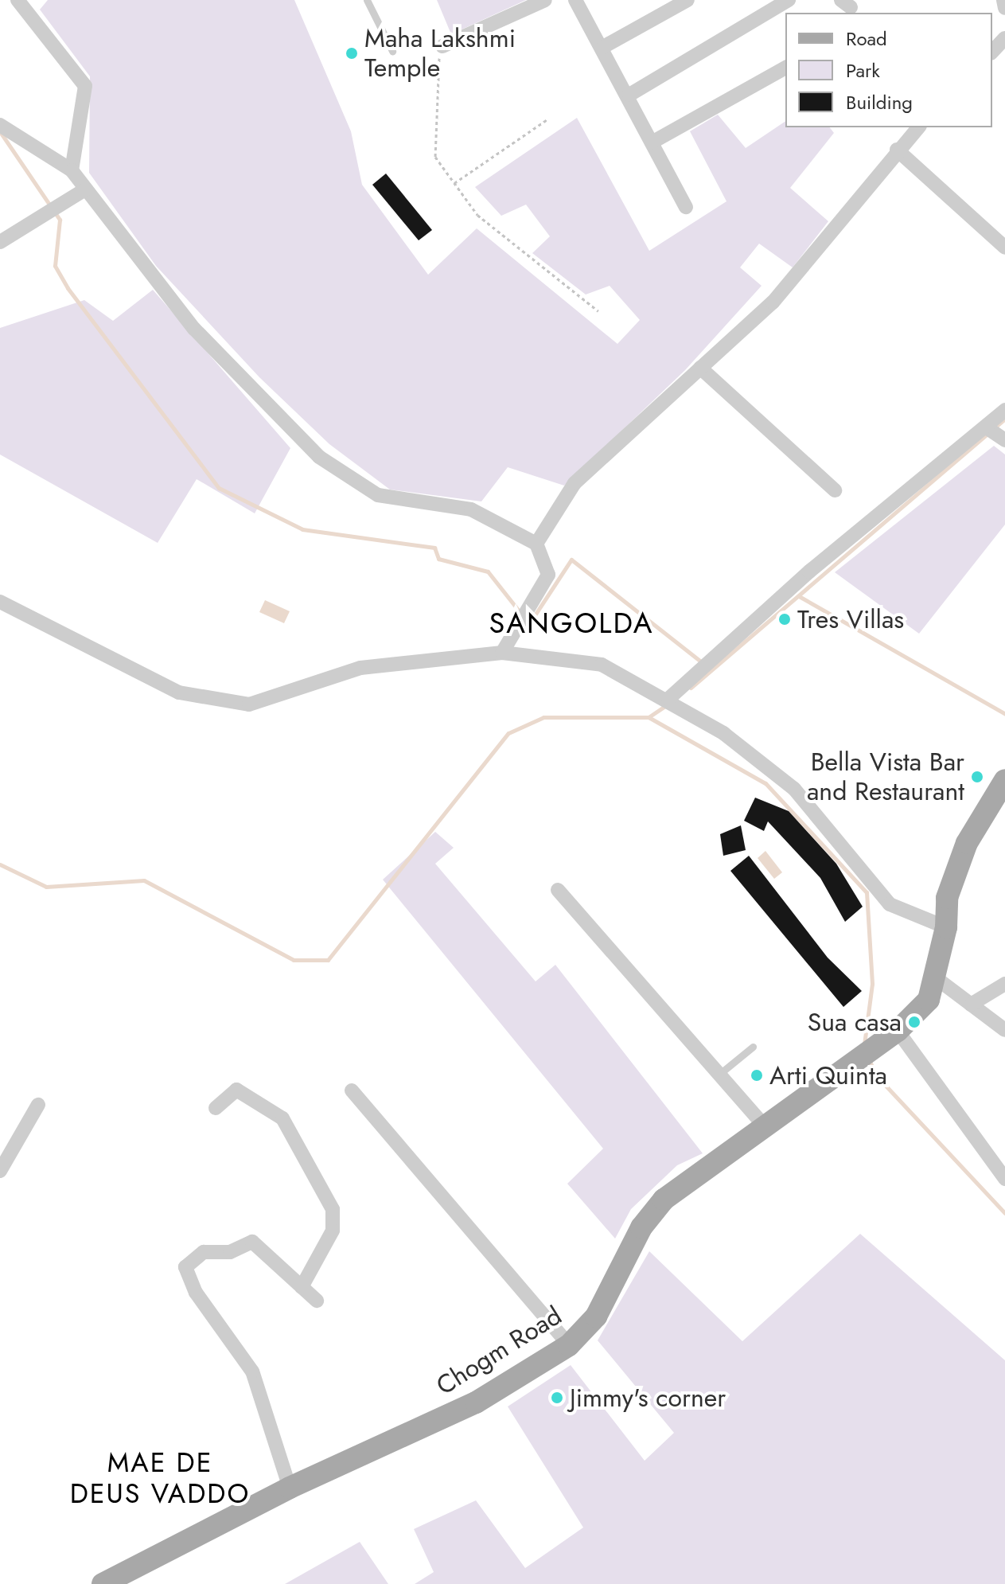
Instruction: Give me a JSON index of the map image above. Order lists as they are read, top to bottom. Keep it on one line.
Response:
{"streets":{"main road":["Chogm Road"]},"districts":["SANGOLDA","MAE DE DEUS VADDO"],"places":["Maha Lakshmi Temple","Tres Villas","Bella Vista Bar and Restaurant","Sua casa","Arti Quinta","Jimmy's corner"],"legend":["Road","Park","Building"]}
